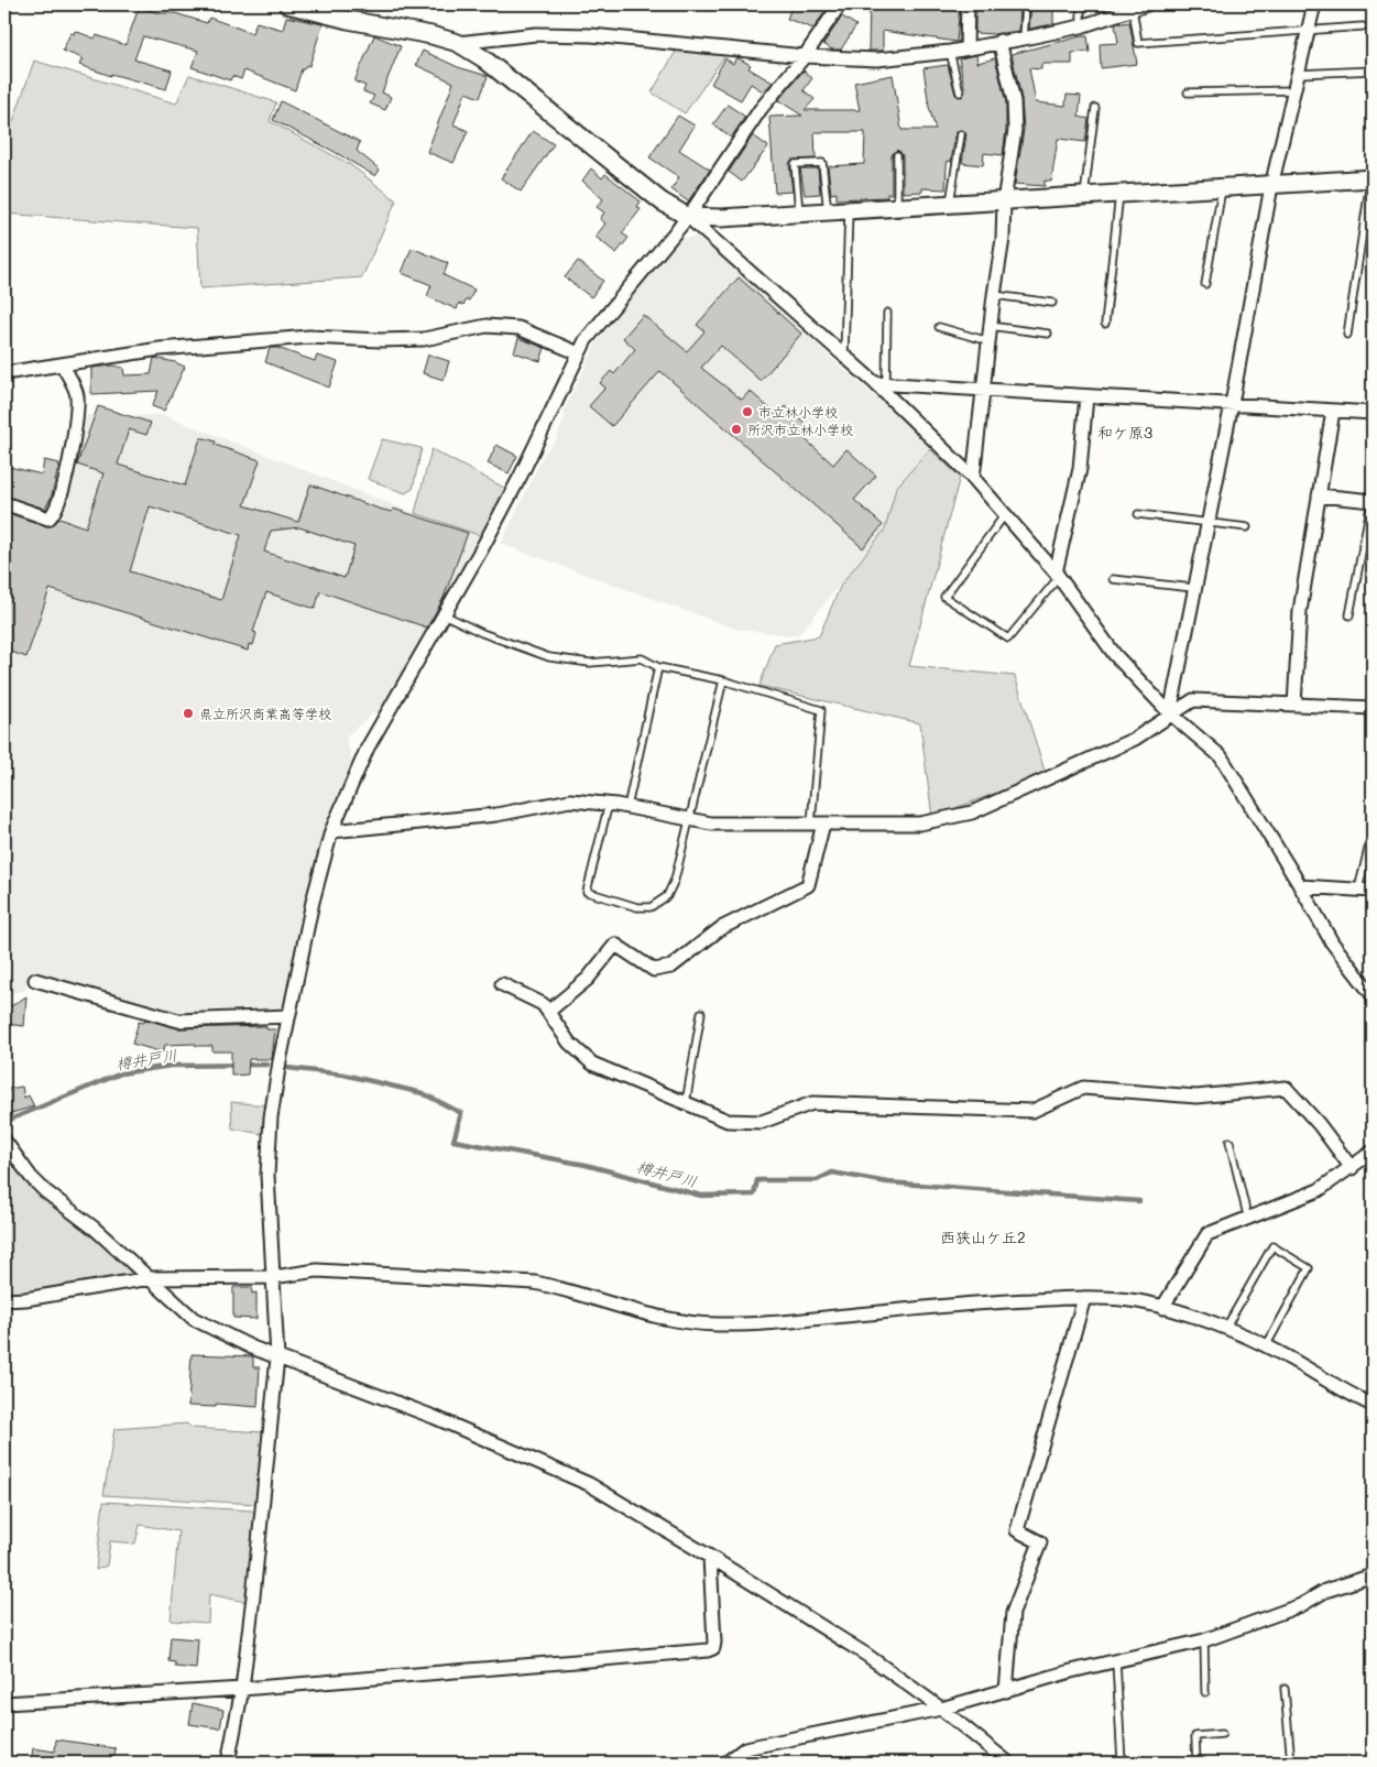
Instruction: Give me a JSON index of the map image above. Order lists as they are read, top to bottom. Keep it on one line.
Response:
{"districts":["和ケ原3","西狭山ケ丘2"],"water":["樽井戸川"],"places":["市立林小学校","所沢市立林小学校","県立所沢商業高等学校"]}
